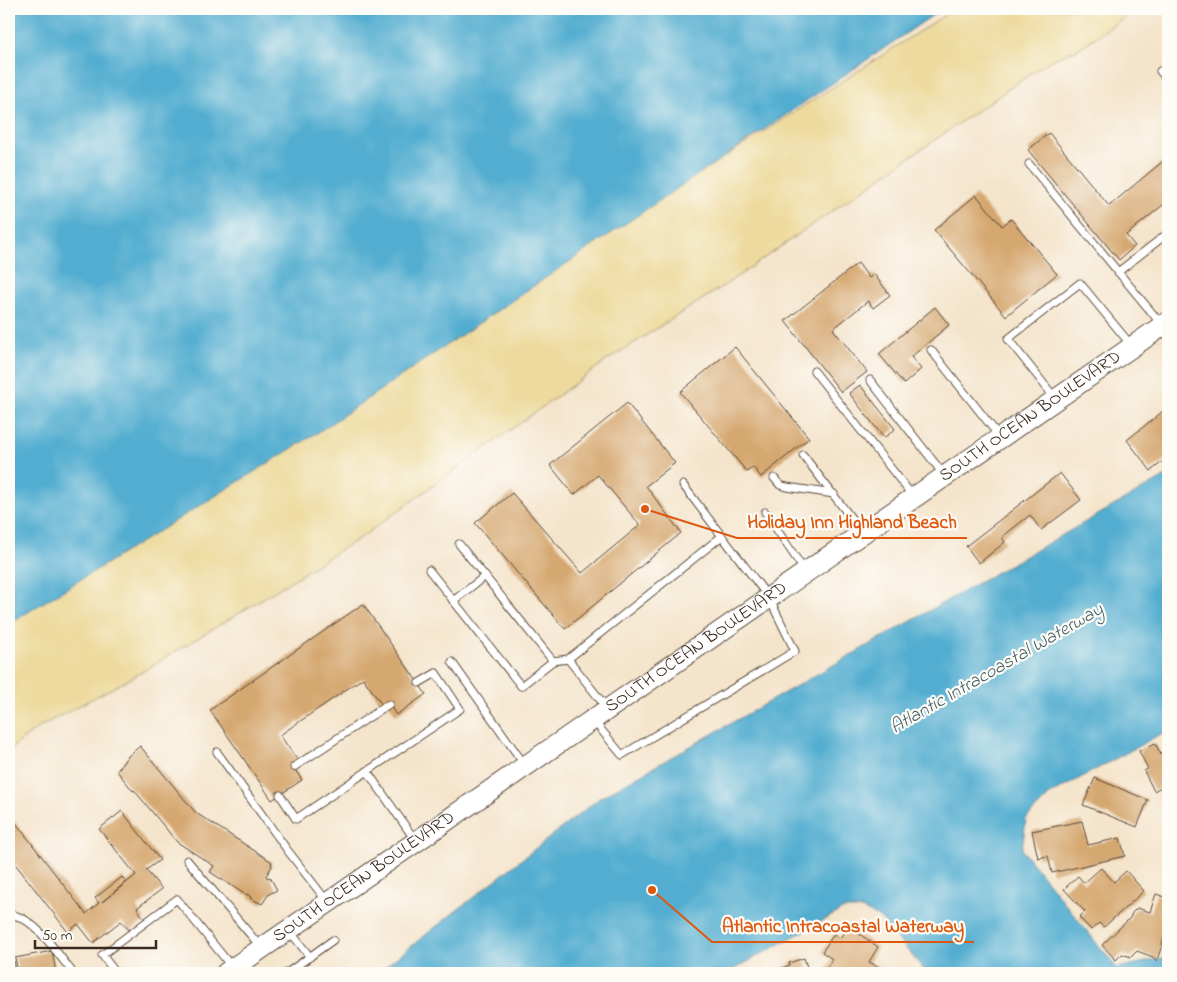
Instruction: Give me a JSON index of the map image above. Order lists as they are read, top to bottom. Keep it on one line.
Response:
{"streets":{"main road":["SOUTH OCEAN BOULEVARD"]},"water":["Atlantic Intracoastal Waterway"],"places":["Holiday Inn Highland Beach","Atlantic Intracoastal Waterway"],"scale_bar":"50 m"}
